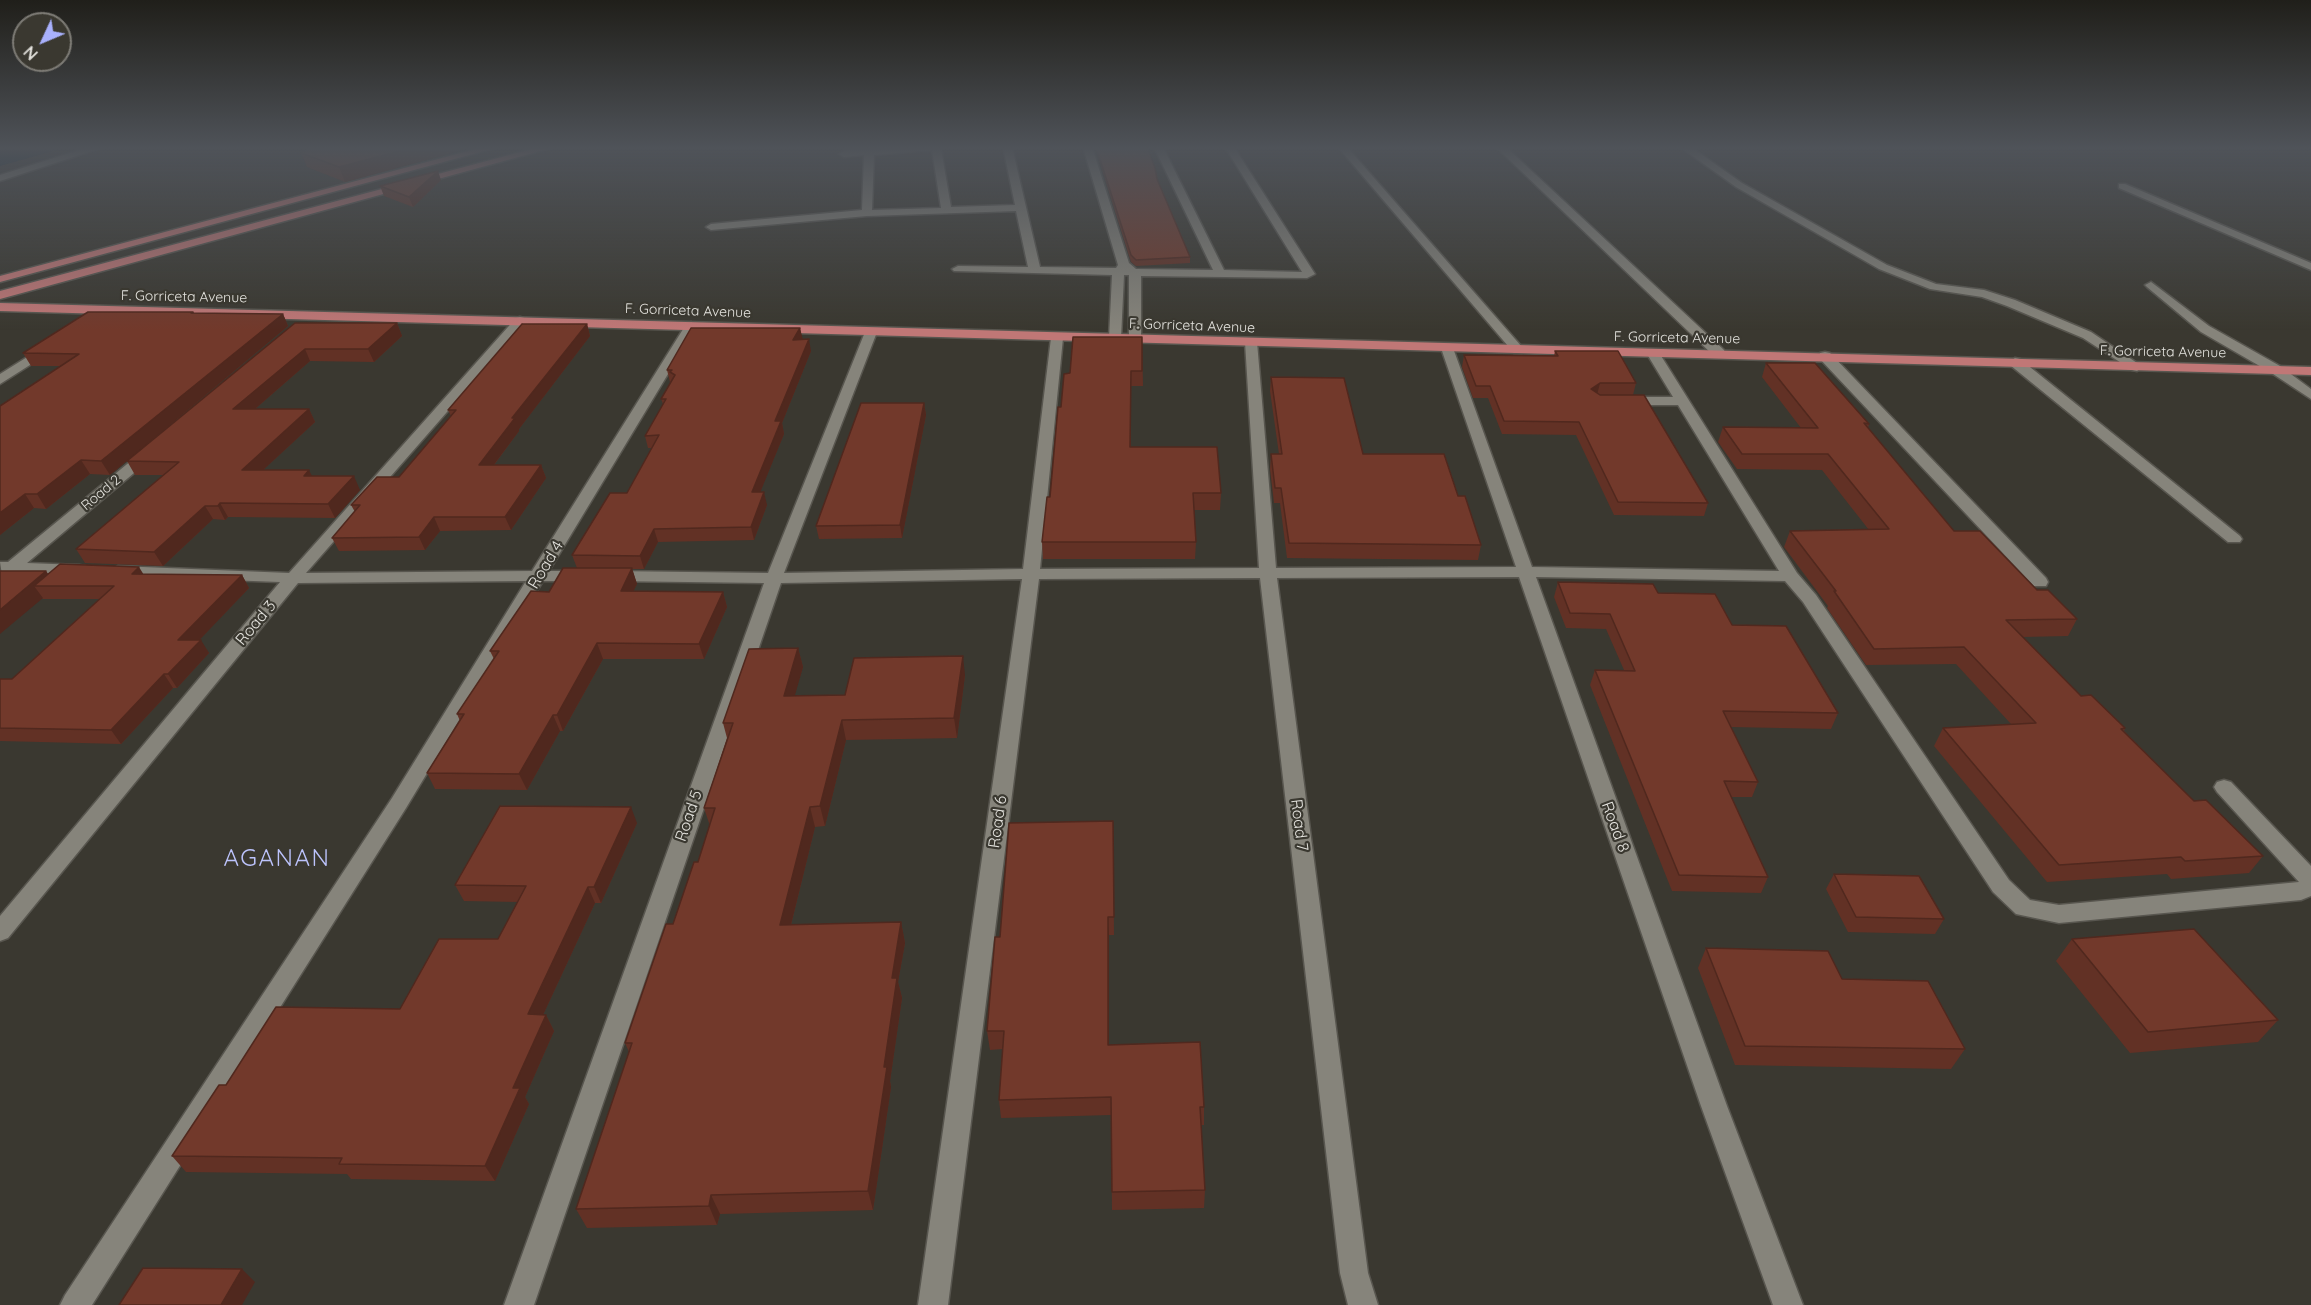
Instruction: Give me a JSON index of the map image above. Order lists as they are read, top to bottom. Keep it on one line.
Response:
{"streets":{"main road":["F. Gorriceta Avenue"],"street":["Road 2","Road 4","Road 3","Road 5","Road 6","Road 7","Road 8"]},"crossings":[["F. Gorriceta Avenue","Road 4"],["F. Gorriceta Avenue","Road 3"],["F. Gorriceta Avenue","Road 5"],["F. Gorriceta Avenue","Road 6"],["F. Gorriceta Avenue","Road 7"],["F. Gorriceta Avenue","Road 8"]],"districts":["AGANAN"],"north":"bottom left"}
